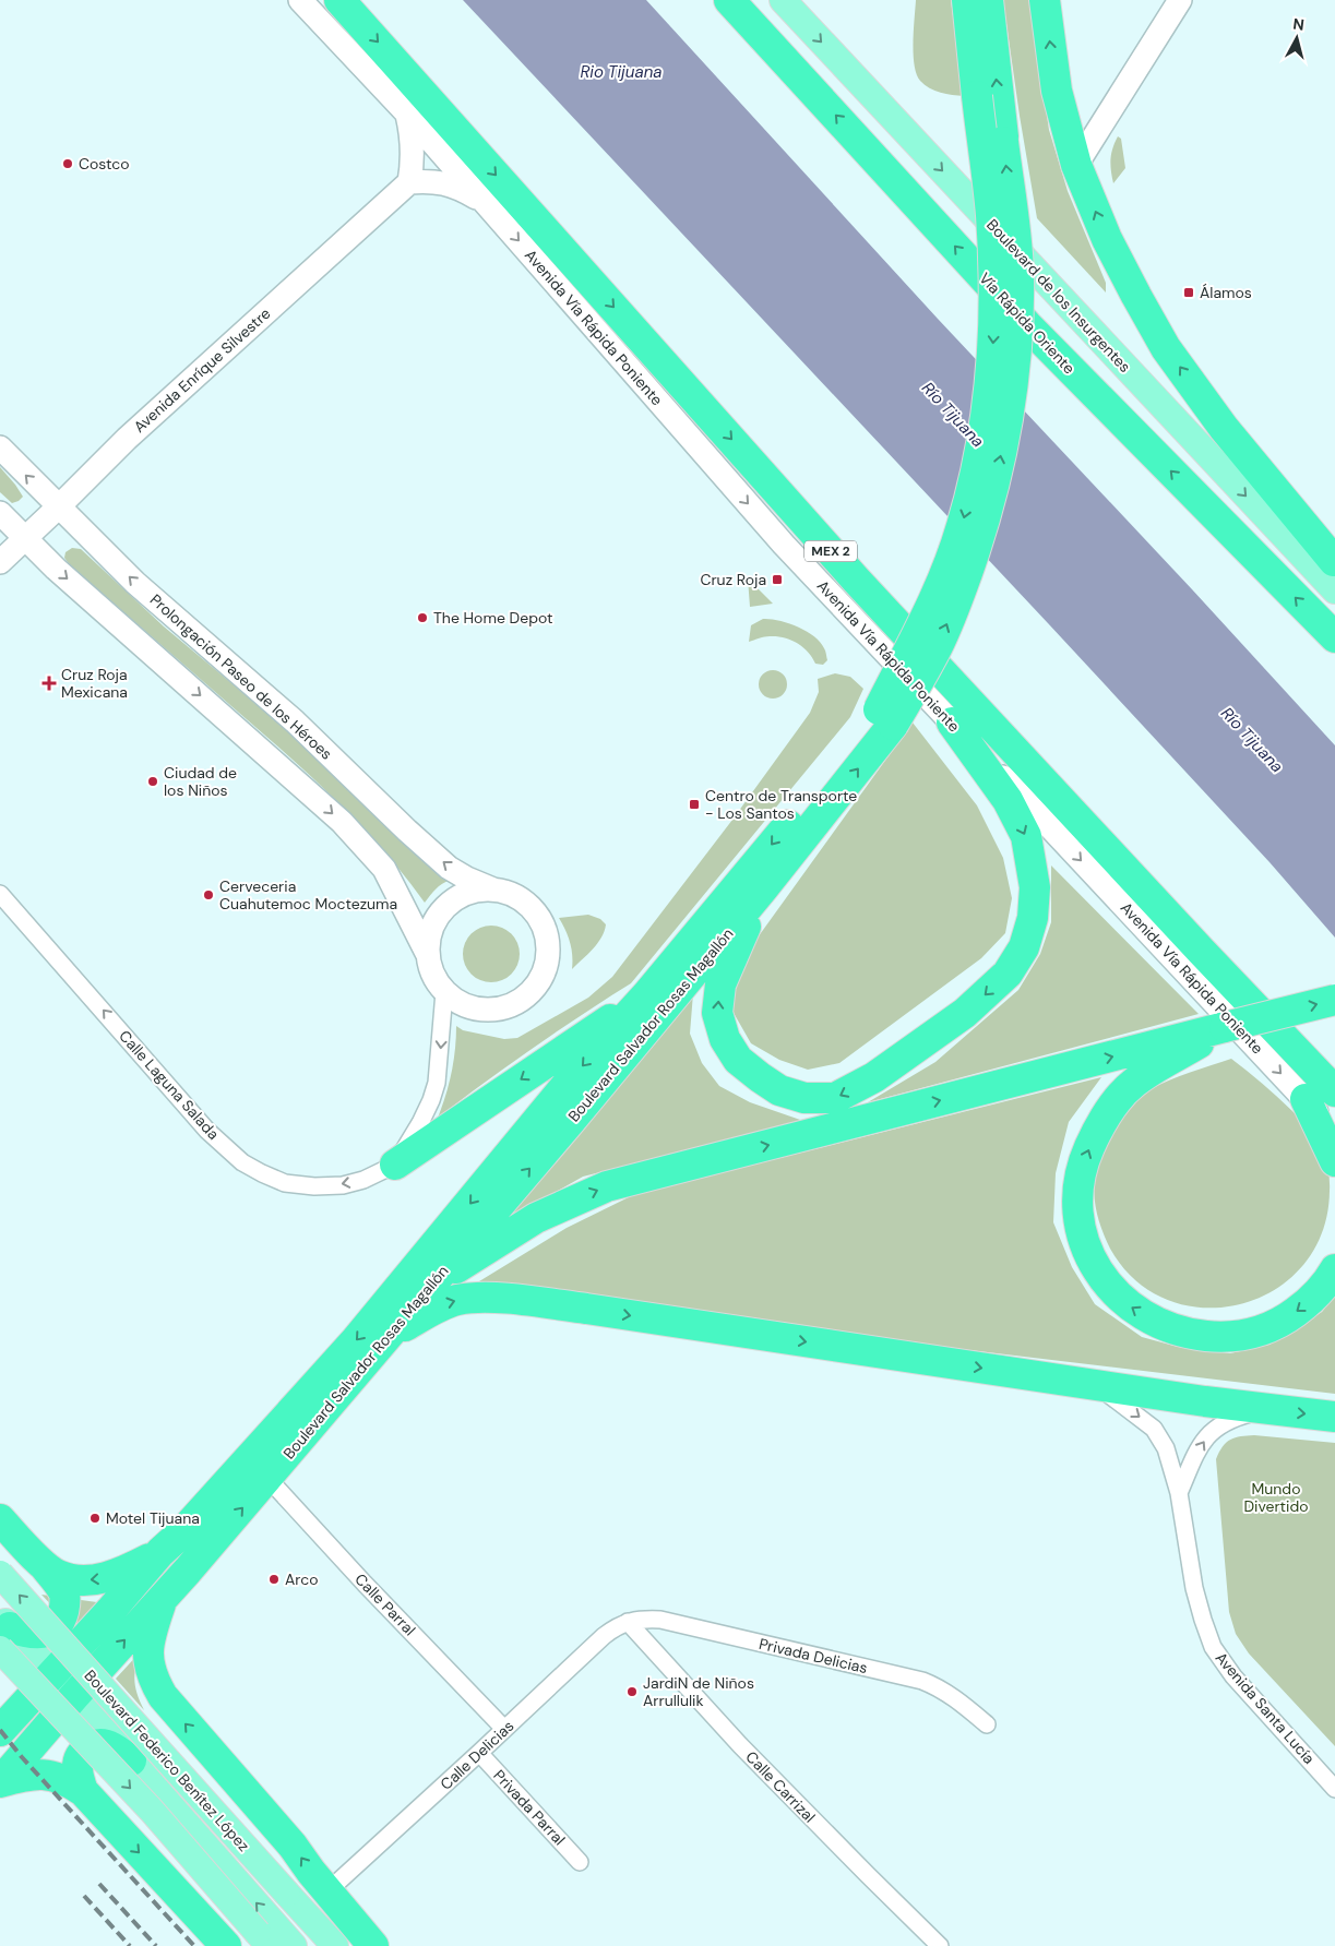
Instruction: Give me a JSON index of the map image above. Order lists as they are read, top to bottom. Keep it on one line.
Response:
{"streets":{"highway":["Vía Rápida Oriente","Avenida Vía Rápida Poniente","MEX 2","Boulevard Salvador Rosas Magallón"],"main road":["Boulevard de los Insurgentes","Boulevard Federico Benítez López"],"street":["Avenida Enríque Silvestre","Prolongación Paseo de los Héroes","Calle Laguna Salada","Calle Parral","Privada Delicias","Avenida Santa Lucía","Calle Delicias","Calle Carrizal","Privada Parral"]},"crossings":[["Avenida Enríque Silvestre","Prolongación Paseo de los Héroes"],["Boulevard Salvador Rosas Magallón","Calle Parral"],["Calle Parral","Calle Delicias"],["Privada Delicias","Calle Delicias"],["Privada Delicias","Calle Carrizal"],["Calle Delicias","Calle Carrizal"],["Calle Delicias","Privada Parral"]],"one_way":["Avenida Vía Rápida Poniente","Calle Laguna Salada"],"water":["Rio Tijuana","Río Tijuana"],"parks":["Mundo Divertido"],"places":{"other":["Costco","The Home Depot","Ciudad de los Niños","Cerveceria Cuahutemoc Moctezuma","Motel Tijuana","Arco","JardiN de Niños Arrullulik"],"transit":["Álamos","Cruz Roja","Centro de Transporte - Los Santos"],"health":["Cruz Roja Mexicana"]},"north":"top"}
